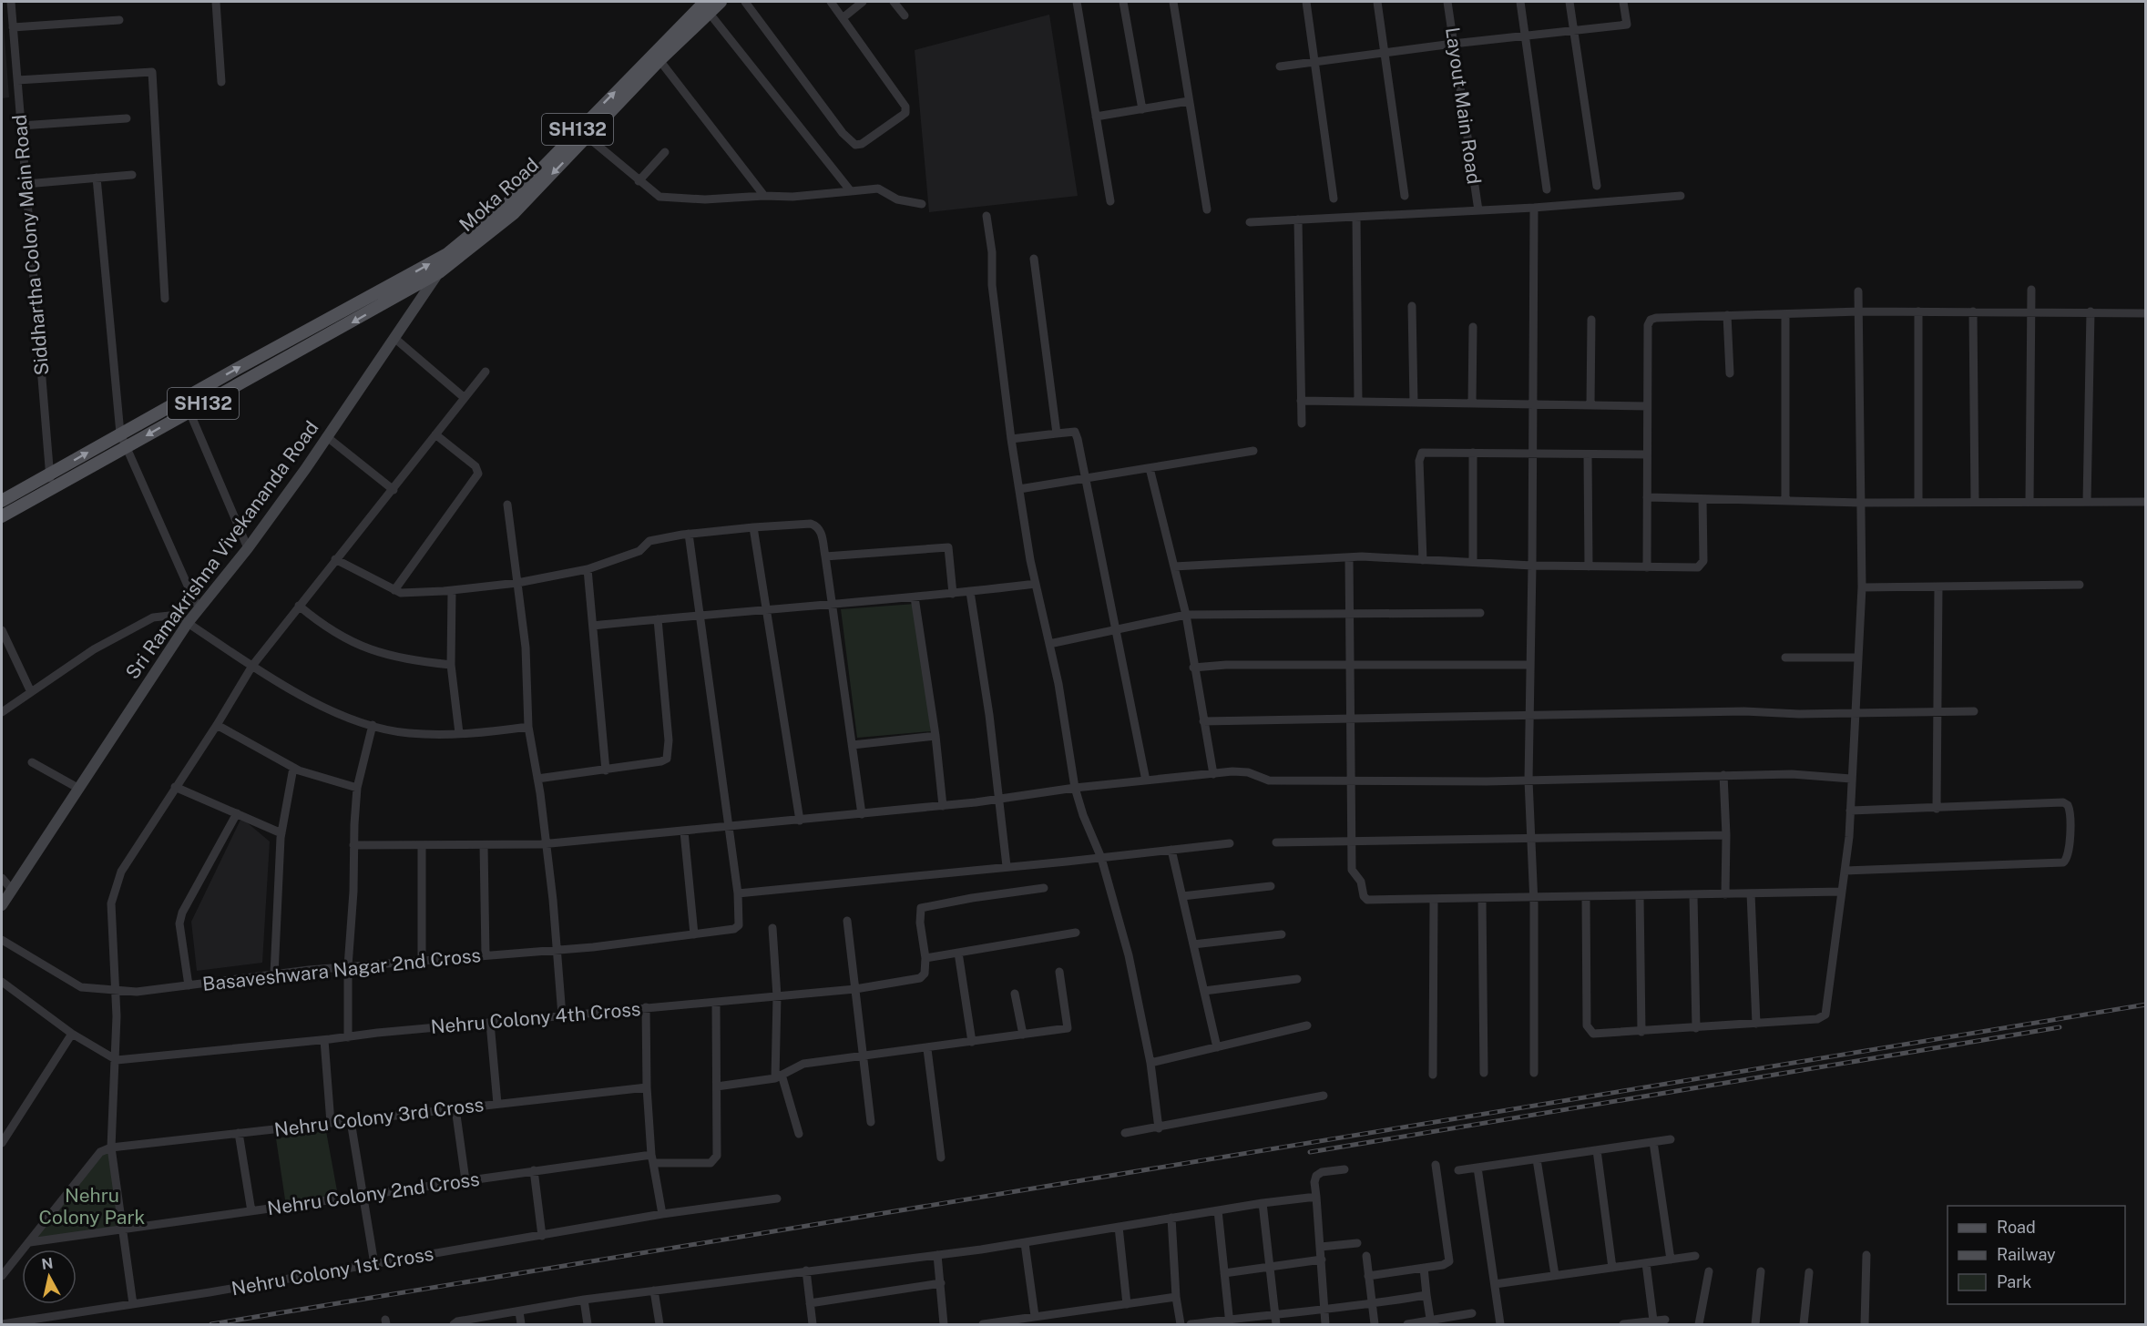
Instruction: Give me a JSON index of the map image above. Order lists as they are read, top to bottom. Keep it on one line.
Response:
{"streets":{"main road":["SH132","Moka Road","Sri Ramakrishna Vivekananda Road"],"street":["Layout Main Road","Siddhartha Colony Main Road","Basaveshwara Nagar 2nd Cross","Nehru Colony 4th Cross","Nehru Colony 3rd Cross","Nehru Colony 2nd Cross","Nehru Colony 1st Cross"]},"crossings":[["SH132","Moka Road"],["SH132","Siddhartha Colony Main Road"],["SH132","Sri Ramakrishna Vivekananda Road"],["Moka Road","Sri Ramakrishna Vivekananda Road"]],"parks":["Nehru Colony Park"],"legend":["Road","Railway","Park"],"north":"top"}
